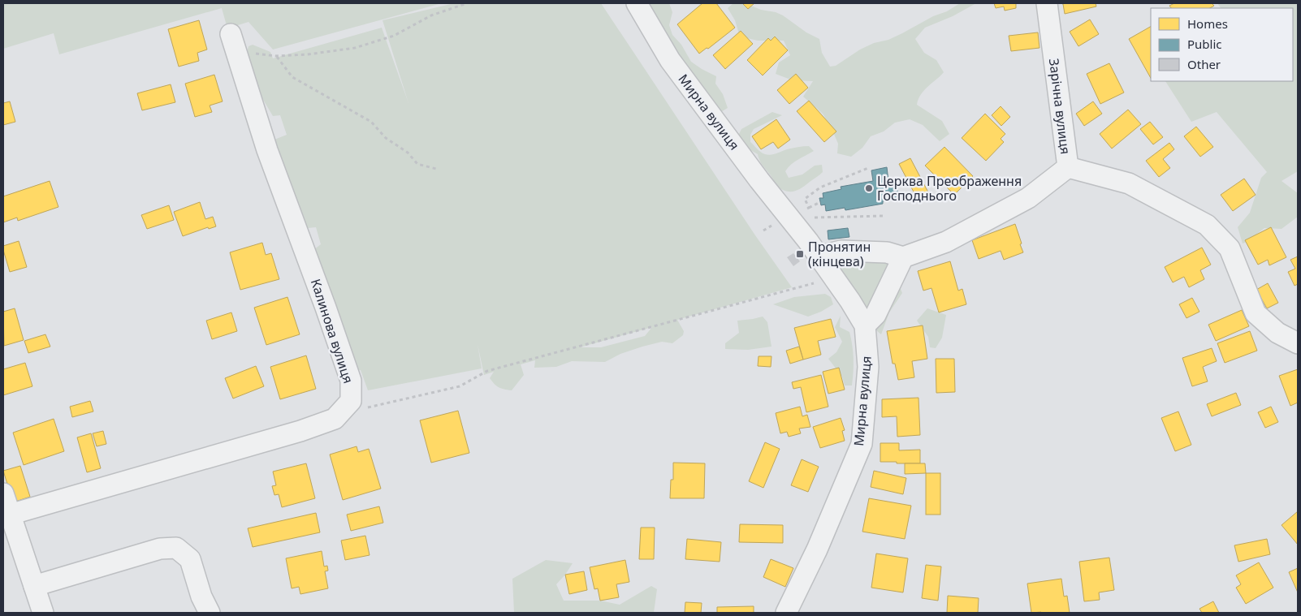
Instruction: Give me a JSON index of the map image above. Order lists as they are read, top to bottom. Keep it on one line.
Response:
{"streets":{"street":["Зарічна вулиця","Мирна вулиця","Калинова вулиця"]},"places":{"other":["Церква Преображення Господнього"],"transit":["Пронятин (кінцева)"]},"legend":["Homes","Public","Other"]}
